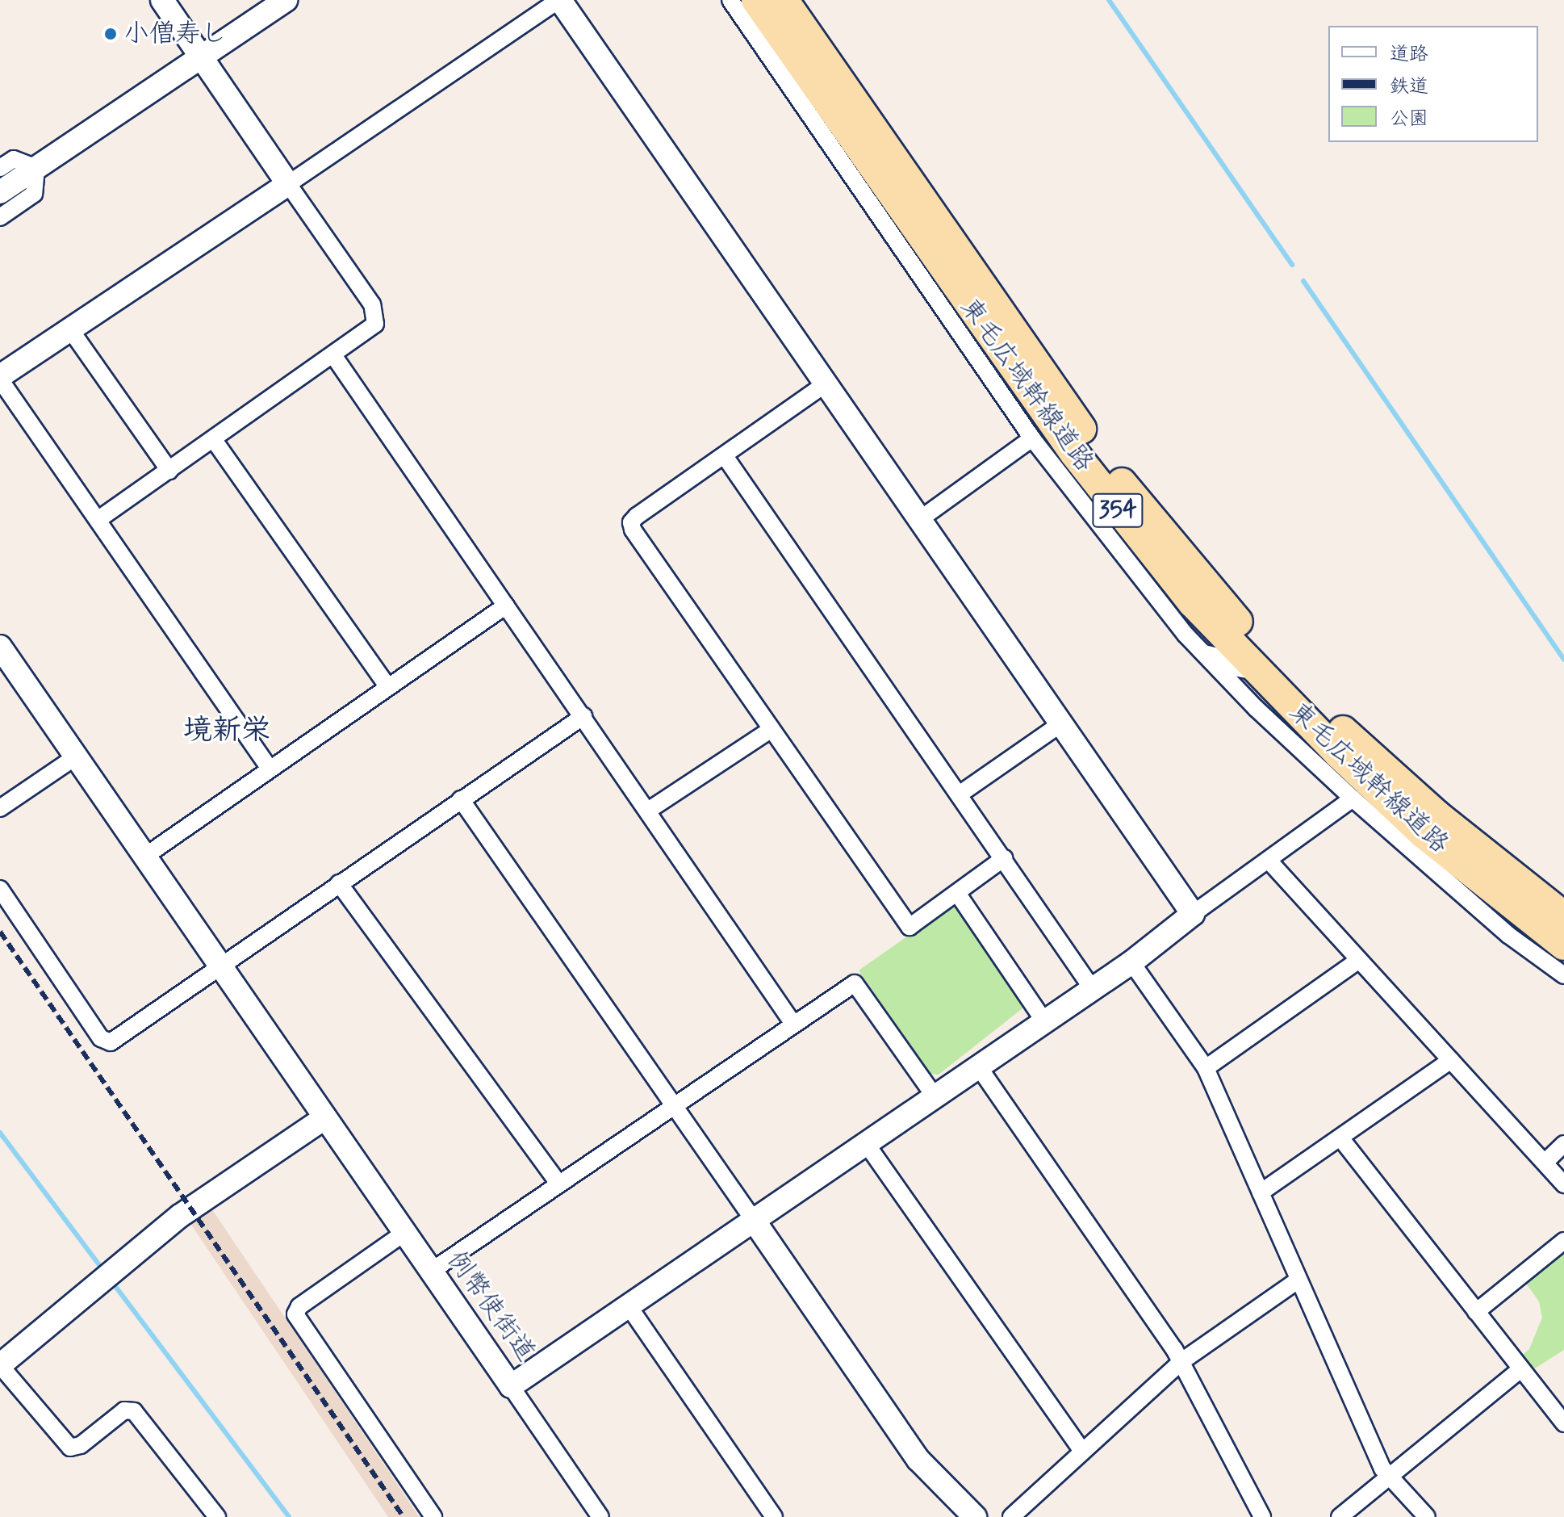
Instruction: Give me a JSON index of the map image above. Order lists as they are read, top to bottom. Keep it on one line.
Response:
{"streets":{"highway":["東毛広域幹線道路","354"],"street":["例幣使街道"]},"districts":["境新栄"],"places":["小僧寿し"],"legend":["道路","鉄道","公園"]}
